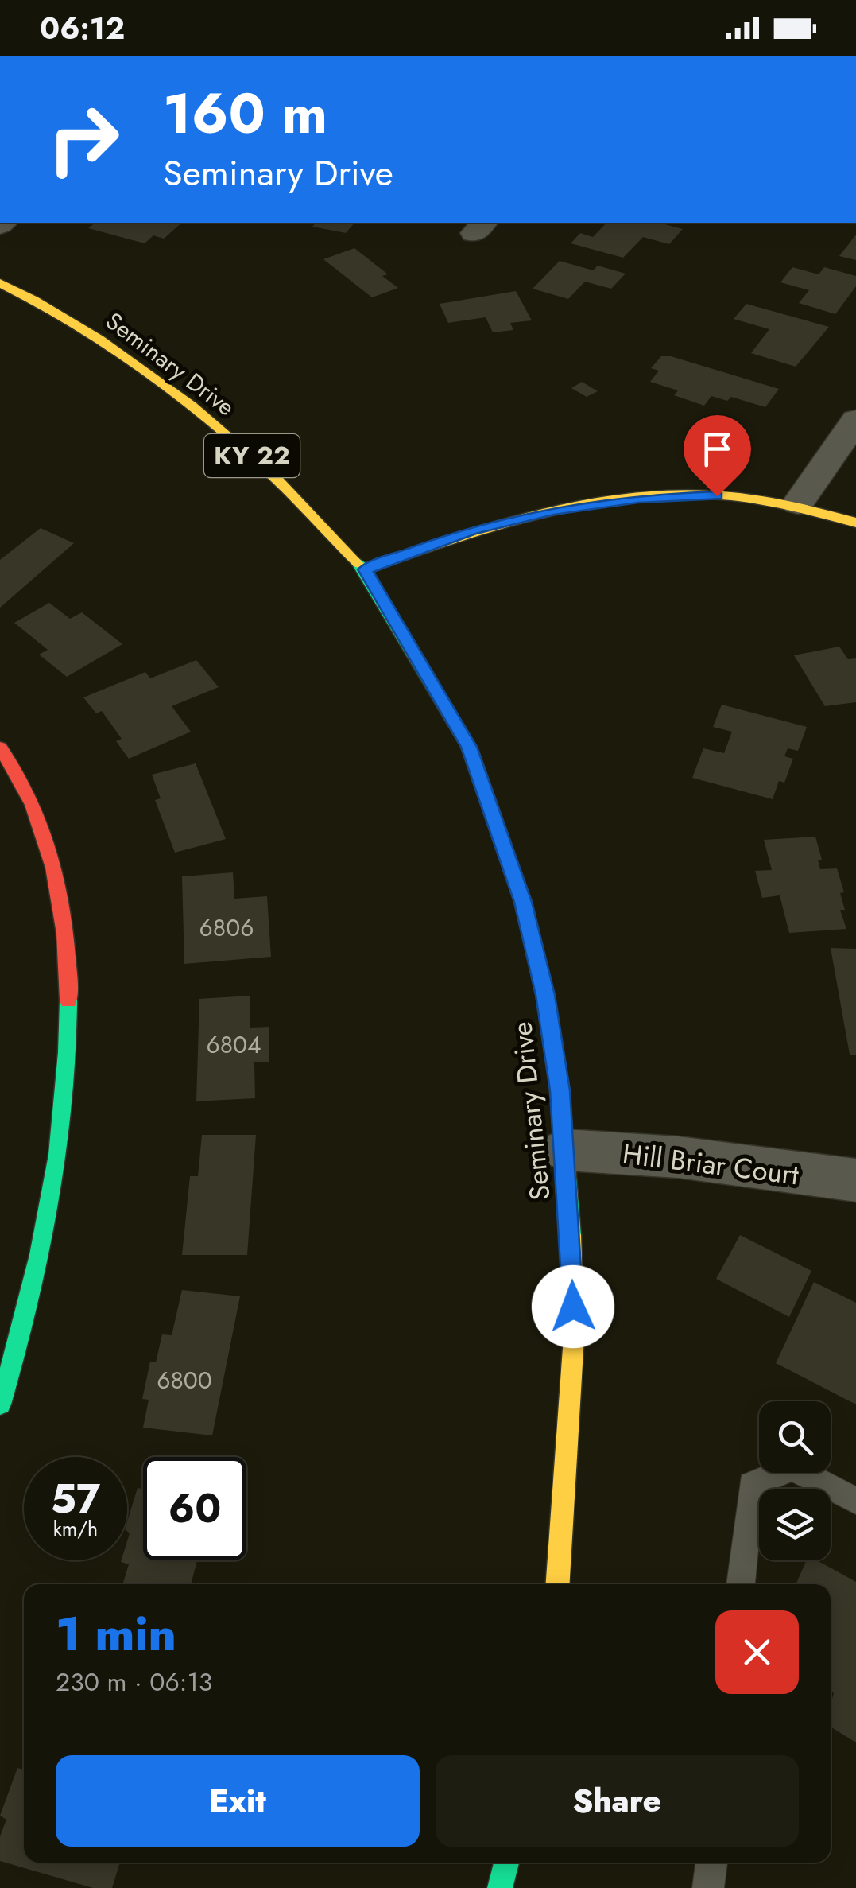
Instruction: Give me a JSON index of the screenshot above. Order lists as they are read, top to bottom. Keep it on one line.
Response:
{"streets":{"main road":["Seminary Drive","KY 22"],"street":["Hill Briar Court"]},"crossings":[["Seminary Drive","Hill Briar Court"]],"house_numbers":["6806","6804","6800"],"page":{"status":"06:12","turn":["160 m","Seminary Drive"],"speed":"57 km/h","limit":"60","heading":["1 min","230 m · 06:13"],"buttons":["Exit","Share"]}}
